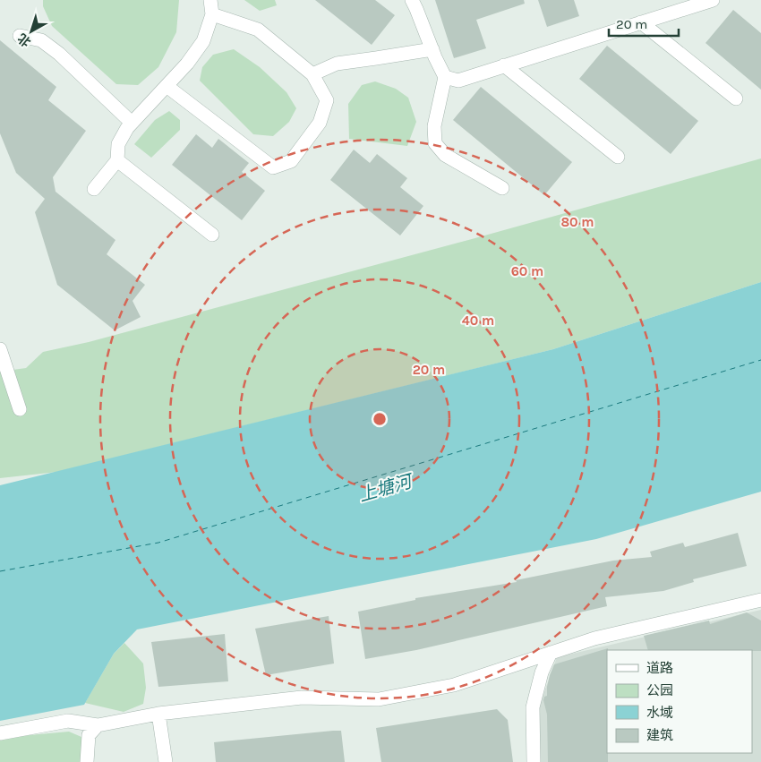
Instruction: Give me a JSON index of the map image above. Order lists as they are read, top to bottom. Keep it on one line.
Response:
{"water":["上塘河"],"legend":["道路","公园","水域","建筑"],"scale_bar":"20 m","north":"bottom left","rings":["80 m","60 m","40 m","20 m"]}
